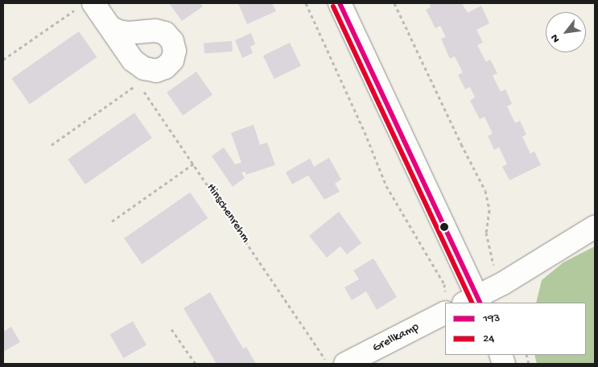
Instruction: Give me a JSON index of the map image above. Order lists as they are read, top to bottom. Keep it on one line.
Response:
{"streets":{"street":["Grellkamp"],"path":["Hinschenrehm"]},"lines":["transit line 193","transit line 24"],"legend":["193","24"],"north":"bottom left"}
